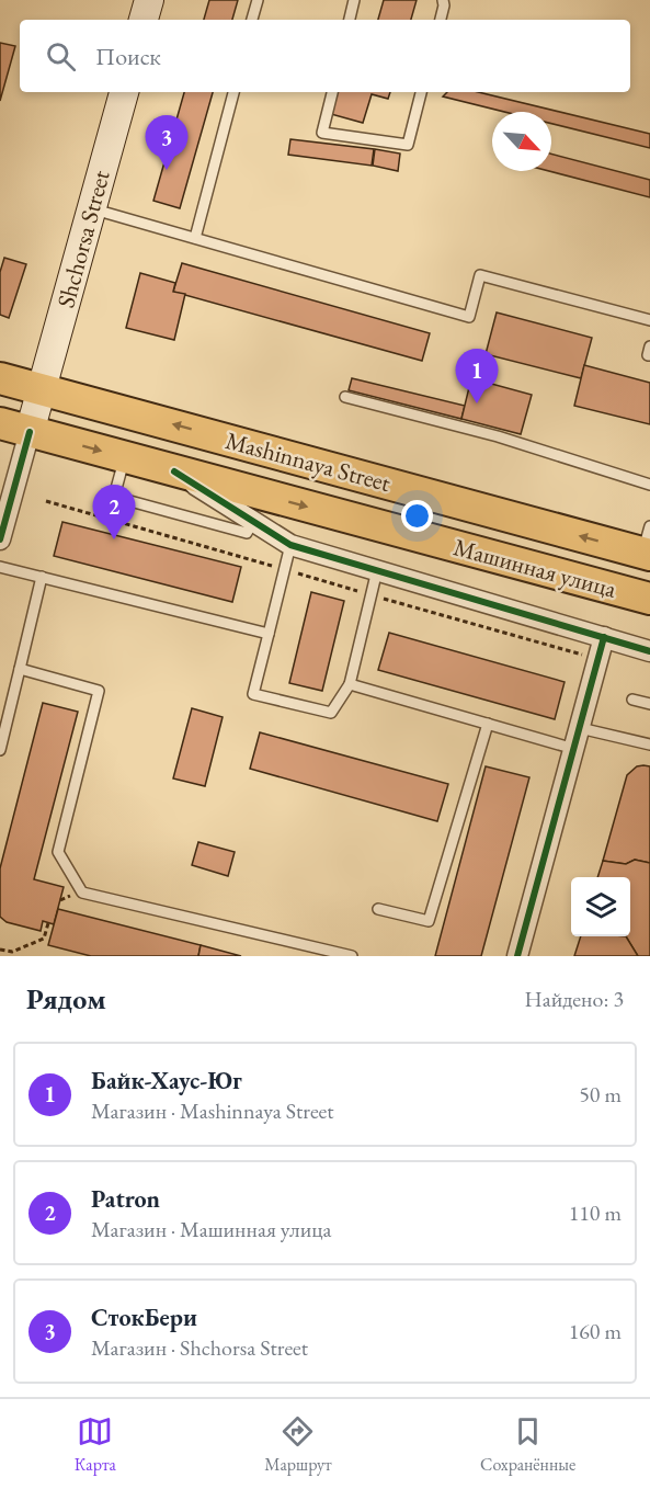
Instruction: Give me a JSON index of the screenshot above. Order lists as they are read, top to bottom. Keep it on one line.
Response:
{"streets":{"main road":["Shchorsa Street","Mashinnaya Street","Машинная улица"]},"crossings":[["Shchorsa Street","Mashinnaya Street"],["Shchorsa Street","Машинная улица"]],"one_way":["Mashinnaya Street","Машинная улица"],"north":"bottom right","page":{"search":"Поиск","pins":["3","1","2"],"heading":["Рядом","Найдено: 3"],"list":[{"mark":"1","name":"Байк-Хаус-Юг","note":"Магазин · Mashinnaya Street","value":"50 m"},{"mark":"2","name":"Patron","note":"Магазин · Машинная улица","value":"110 m"},{"mark":"3","name":"СтокБери","note":"Магазин · Shchorsa Street","value":"160 m"}],"nav":["Карта","Маршрут","Сохранённые"]}}
